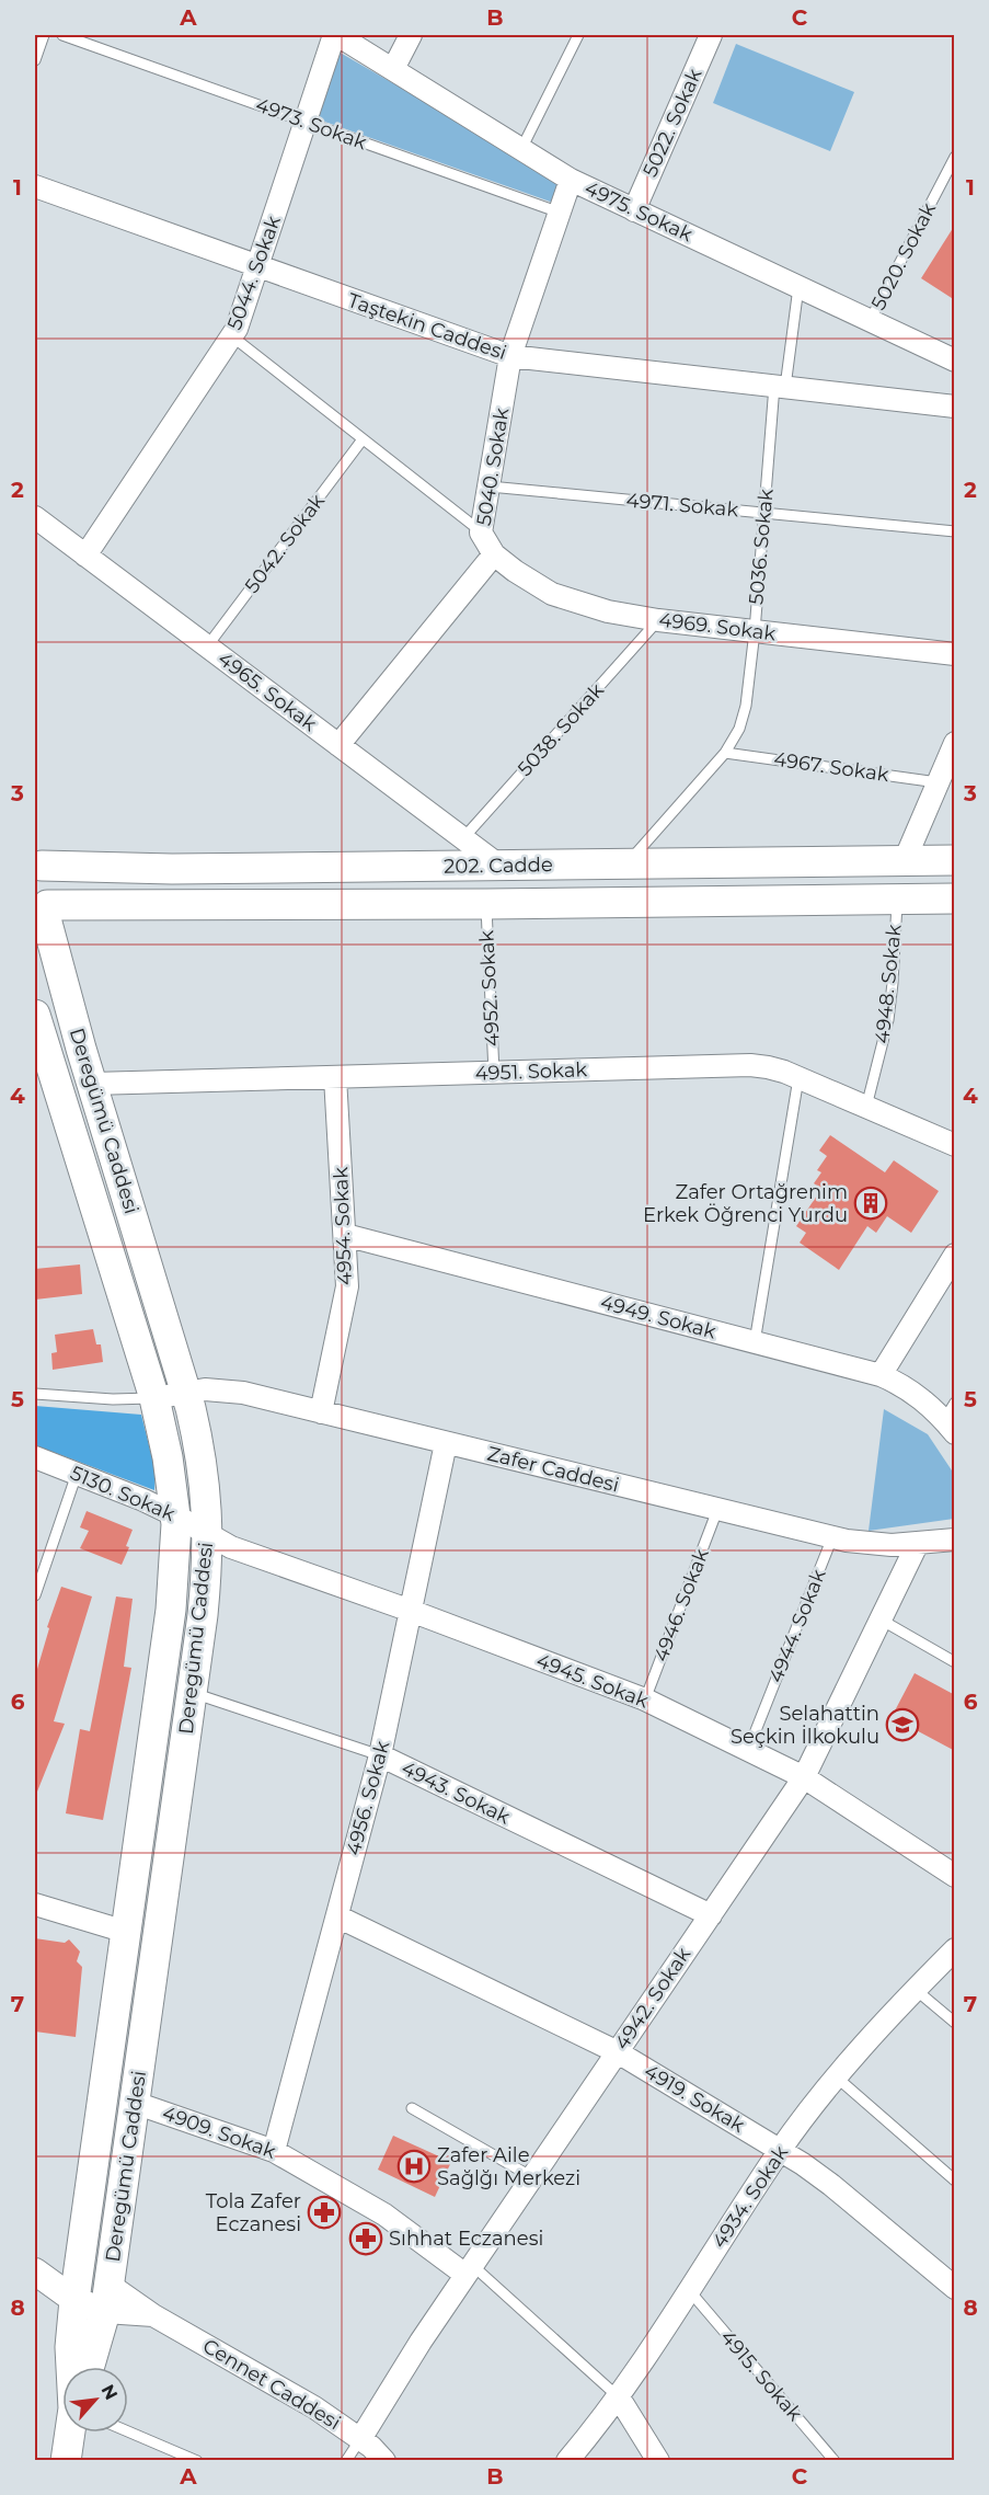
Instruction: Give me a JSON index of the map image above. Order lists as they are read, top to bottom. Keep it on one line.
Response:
{"streets":{"main road":["202. Cadde","Deregümü Caddesi"],"street":["5022. Sokak","4975. Sokak","5044. Sokak","Taştekin Caddesi","5040. Sokak","4969. Sokak","4965. Sokak","4951. Sokak","4954. Sokak","4949. Sokak","Zafer Caddesi","5130. Sokak","4945. Sokak","4943. Sokak","4956. Sokak","4942. Sokak","4919. Sokak","4909. Sokak","4934. Sokak","Cennet Caddesi"],"lane":["4973. Sokak","5020. Sokak","4971. Sokak","5042. Sokak","5036. Sokak","5038. Sokak","4967. Sokak","4948. Sokak","4952. Sokak","4946. Sokak","4944. Sokak","4915. Sokak"]},"crossings":[["5022. Sokak","4975. Sokak"],["4973. Sokak","5044. Sokak"],["4973. Sokak","5040. Sokak"],["4975. Sokak","5020. Sokak"],["4975. Sokak","5044. Sokak"],["4975. Sokak","5040. Sokak"],["4975. Sokak","5036. Sokak"],["5044. Sokak","Taştekin Caddesi"],["5044. Sokak","4965. Sokak"],["Taştekin Caddesi","5040. Sokak"],["Taştekin Caddesi","5036. Sokak"],["5040. Sokak","4971. Sokak"],["5040. Sokak","4969. Sokak"],["5040. Sokak","4965. Sokak"],["4971. Sokak","5036. Sokak"],["5042. Sokak","4965. Sokak"],["5036. Sokak","4969. Sokak"],["5036. Sokak","4967. Sokak"],["5036. Sokak","202. Cadde"],["4969. Sokak","5038. Sokak"],["4965. Sokak","5038. Sokak"],["4965. Sokak","202. Cadde"],["202. Cadde","4948. Sokak"],["202. Cadde","4952. Sokak"],["202. Cadde","Deregümü Caddesi"],["4948. Sokak","4951. Sokak"],["4952. Sokak","4951. Sokak"],["4951. Sokak","Deregümü Caddesi"],["4951. Sokak","4954. Sokak"],["Deregümü Caddesi","Zafer Caddesi"],["Deregümü Caddesi","5130. Sokak"],["Deregümü Caddesi","4945. Sokak"],["Deregümü Caddesi","4943. Sokak"],["Deregümü Caddesi","4909. Sokak"],["Deregümü Caddesi","Cennet Caddesi"],["4954. Sokak","4949. Sokak"],["4954. Sokak","Zafer Caddesi"],["Zafer Caddesi","4946. Sokak"],["Zafer Caddesi","4944. Sokak"],["Zafer Caddesi","4956. Sokak"],["Zafer Caddesi","4942. Sokak"],["5130. Sokak","4945. Sokak"],["4946. Sokak","4945. Sokak"],["4944. Sokak","4945. Sokak"],["4945. Sokak","4956. Sokak"],["4945. Sokak","4942. Sokak"],["4943. Sokak","4956. Sokak"],["4943. Sokak","4942. Sokak"],["4956. Sokak","4919. Sokak"],["4956. Sokak","4909. Sokak"],["4942. Sokak","4919. Sokak"],["4942. Sokak","4909. Sokak"],["4942. Sokak","Cennet Caddesi"],["4919. Sokak","4934. Sokak"],["4909. Sokak","4934. Sokak"],["4934. Sokak","4915. Sokak"]],"places":{"building":["Zafer Ortağrenim Erkek Öğrenci Yurdu"],"school or university":["Selahattin Seçkin İlkokulu"],"hospital":["Zafer Aile Sağlğı Merkezi"],"pharmacy":["Tola Zafer Eczanesi","Sıhhat Eczanesi"]},"north":"top right","grid":{"columns":["A","B","C"],"rows":["1","2","3","4","5","6","7","8"]}}
